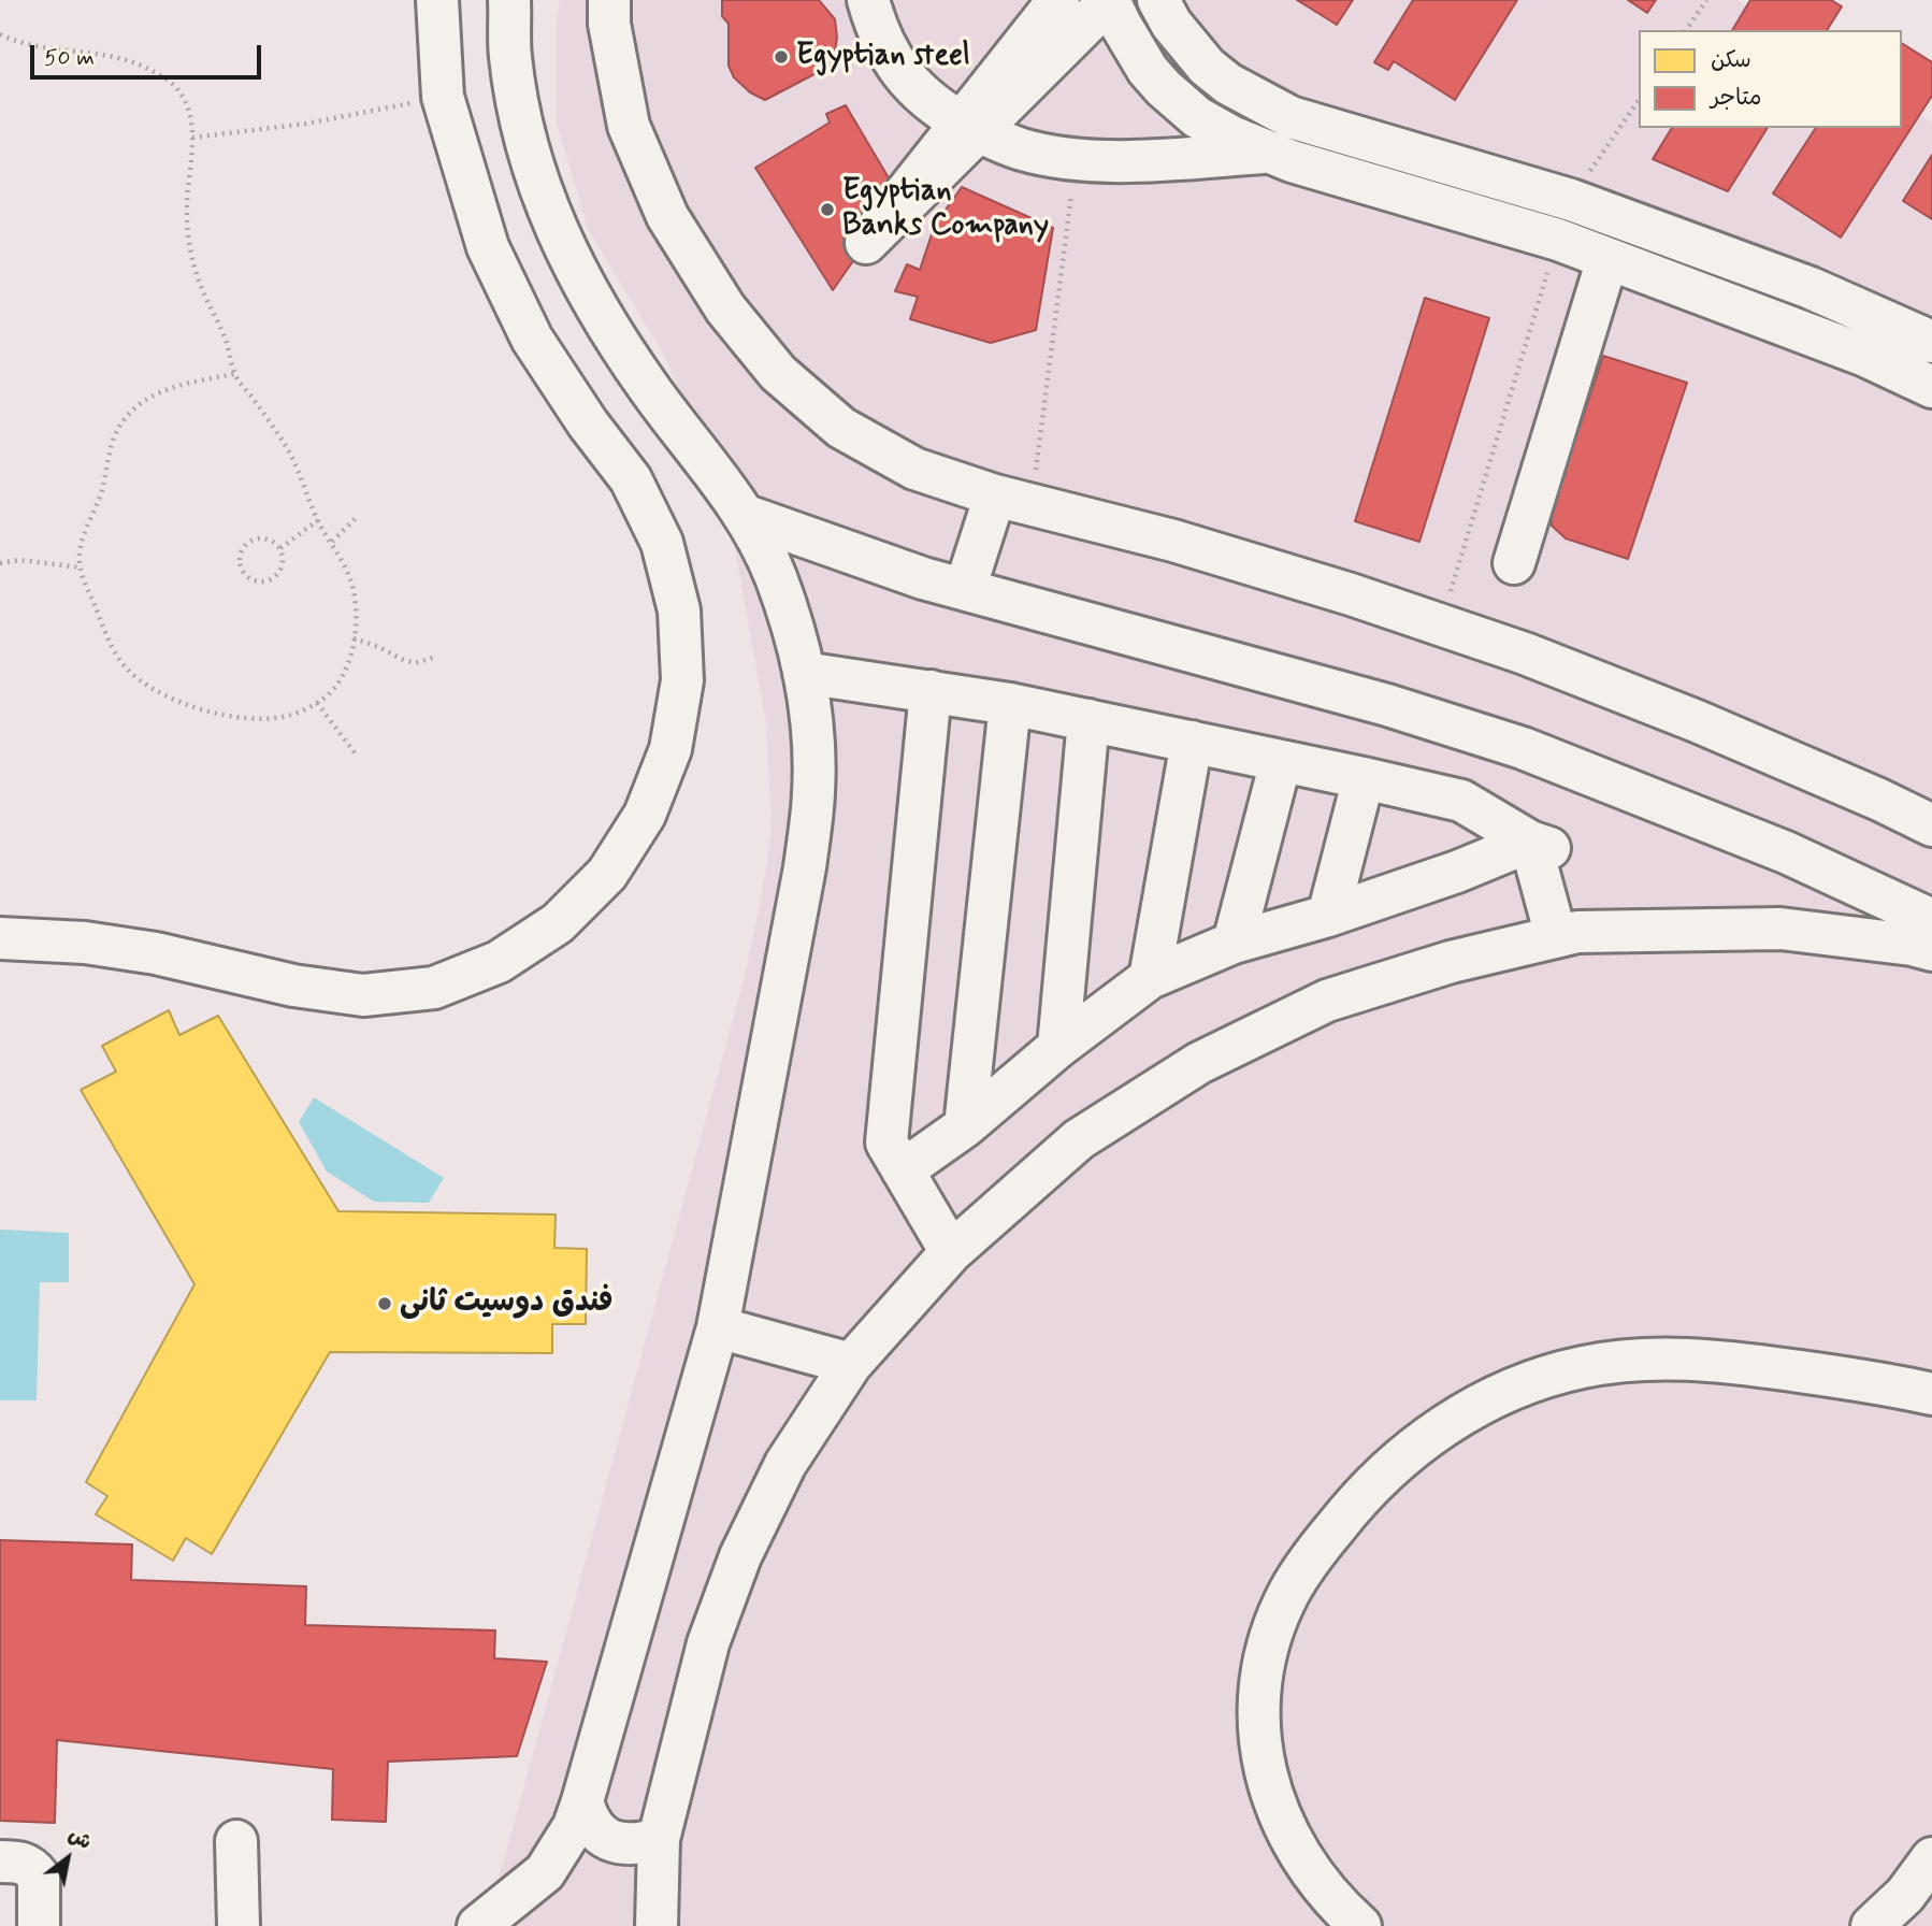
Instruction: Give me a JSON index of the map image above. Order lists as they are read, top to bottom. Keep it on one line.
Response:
{"places":["Egyptian steel","Egyptian Banks Company","فندق دوسيت ثانى"],"legend":["سكن","متاجر"],"scale_bar":"50 m","north":"top right"}
